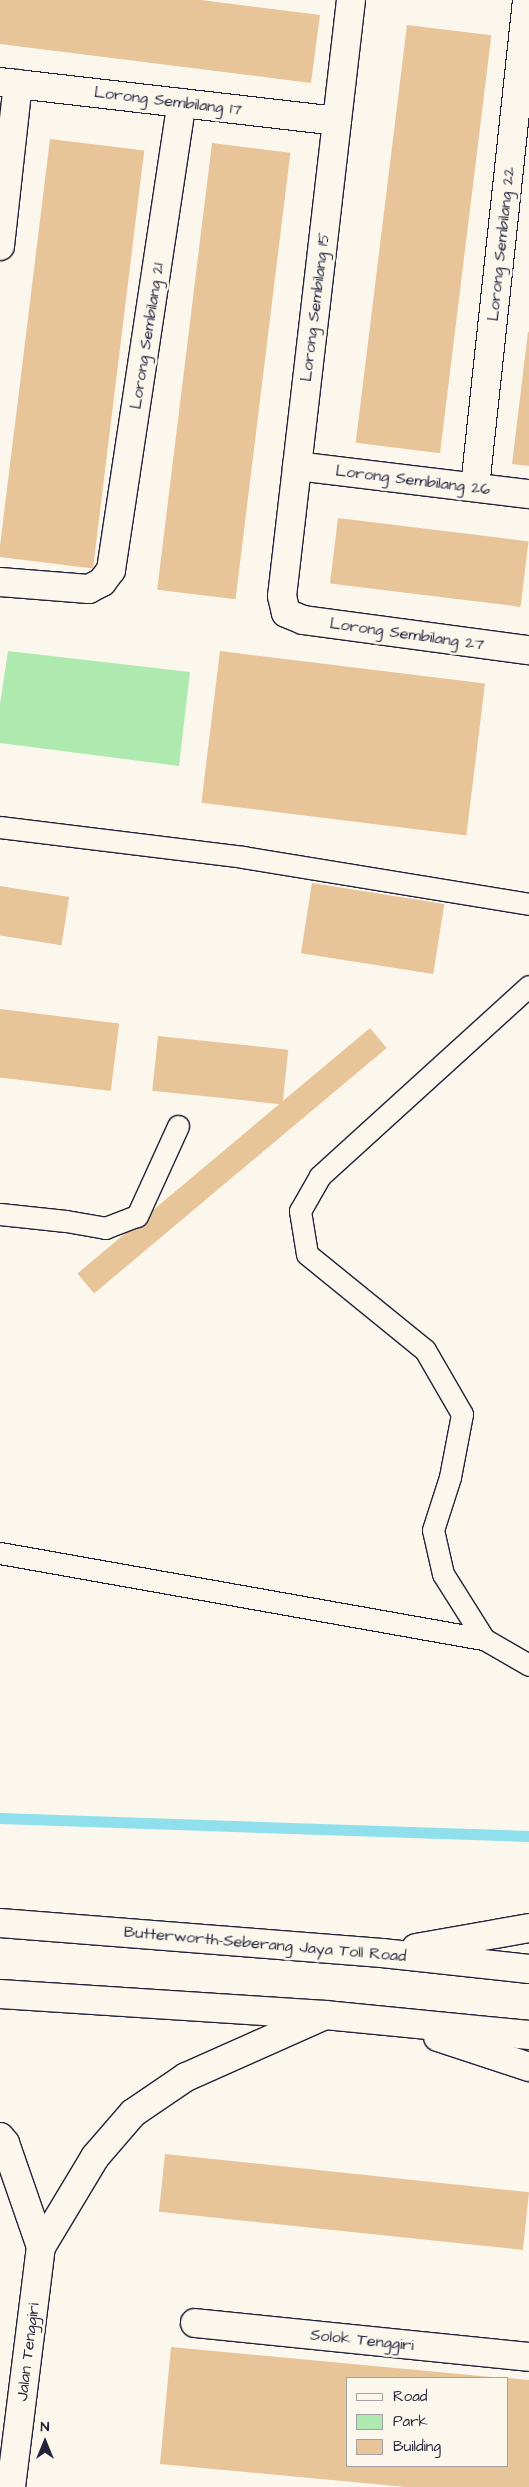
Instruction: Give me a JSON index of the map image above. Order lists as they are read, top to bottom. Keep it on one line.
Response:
{"streets":{"main road":["Lorong Sembilang 17","Lorong Sembilang 22","Lorong Sembilang 15","Lorong Sembilang 21","Lorong Sembilang 26","Lorong Sembilang 27","Butterworth–Seberang Jaya Toll Road","Solok Tenggiri","Jalan Tenggiri"]},"crossings":[["Lorong Sembilang 17","Lorong Sembilang 15"],["Lorong Sembilang 17","Lorong Sembilang 21"],["Lorong Sembilang 22","Lorong Sembilang 26"],["Lorong Sembilang 15","Lorong Sembilang 26"],["Lorong Sembilang 15","Lorong Sembilang 27"]],"legend":["Road","Park","Building"],"north":"top"}
